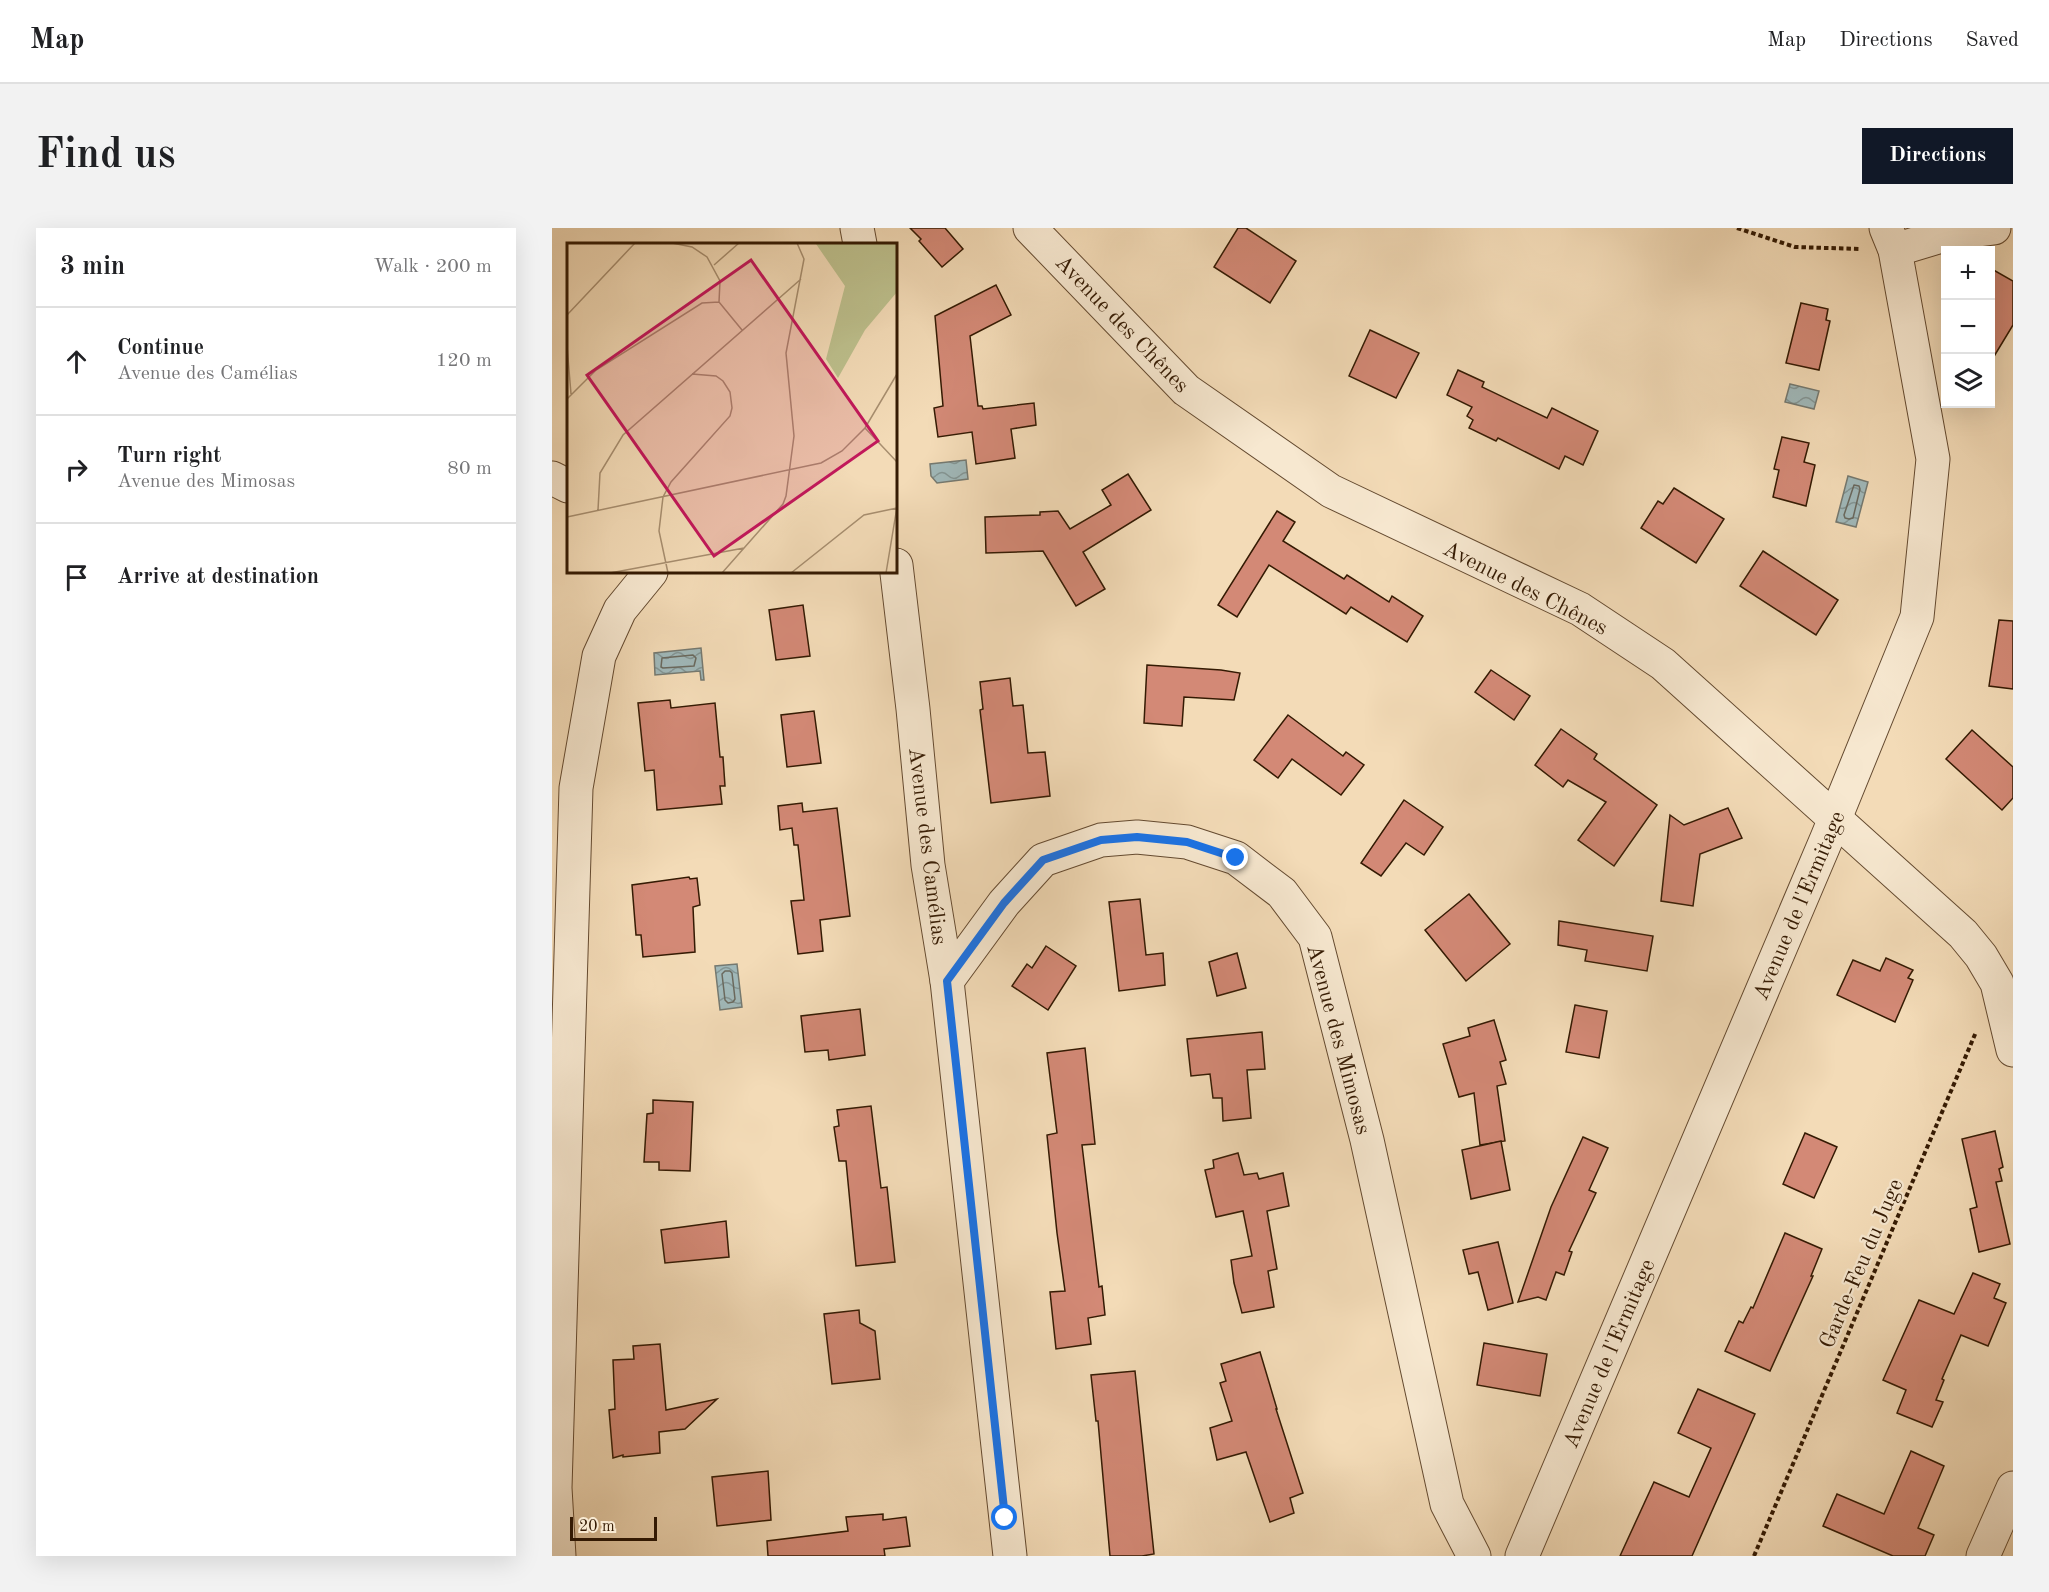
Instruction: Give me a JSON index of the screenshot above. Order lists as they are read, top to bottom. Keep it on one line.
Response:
{"streets":{"street":["Avenue des Chênes","Avenue des Camélias","Avenue de l'Ermitage","Avenue des Mimosas"],"path":["Garde-Feu du Juge"]},"crossings":[["Avenue des Chênes","Avenue de l'Ermitage"],["Avenue des Camélias","Avenue des Mimosas"]],"scale_bar":"20 m","page":{"header":"Map","nav":["Map","Directions","Saved"],"buttons":"Directions","title":"Find us","heading":["3 min","Walk · 200 m"],"map_buttons":["+","−"],"list":[["Continue","Avenue des Camélias","120 m"],["Turn right","Avenue des Mimosas","80 m"],"Arrive at destination"],"scale":"20 m"}}
